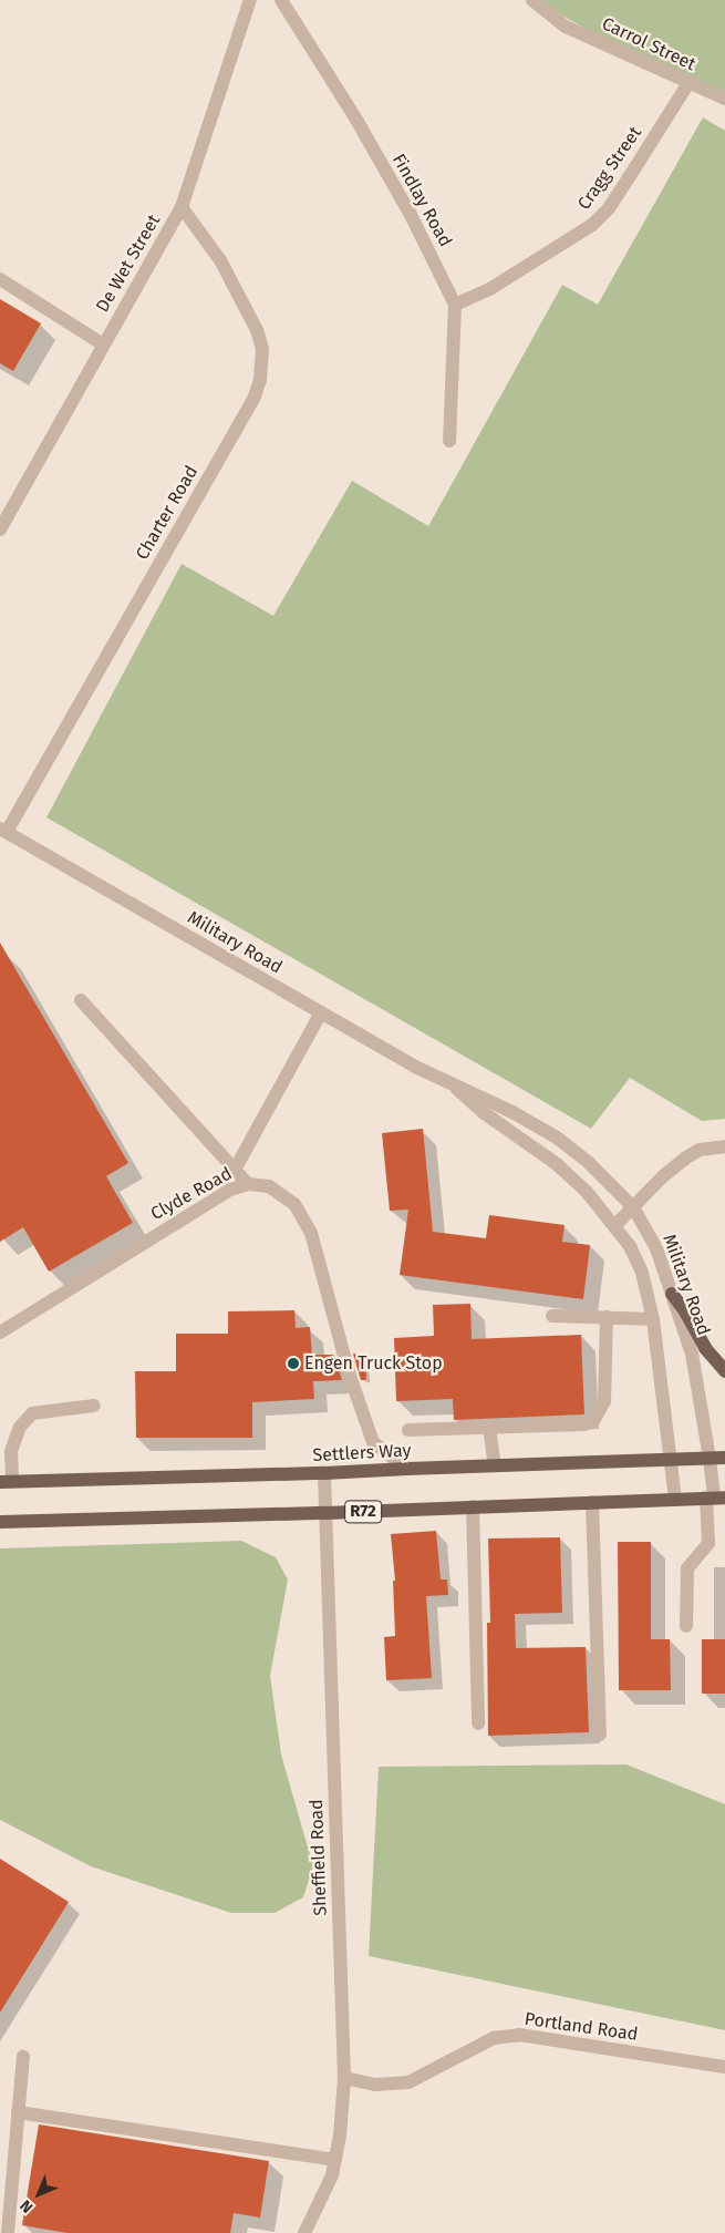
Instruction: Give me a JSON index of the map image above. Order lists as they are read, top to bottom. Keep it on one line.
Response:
{"streets":{"main road":["Settlers Way","R72"],"street":["Carrol Street","Cragg Street","Findlay Road","De Wet Street","Charter Road","Military Road","Clyde Road","Sheffield Road","Portland Road"]},"crossings":[["Carrol Street","Cragg Street"],["Cragg Street","Findlay Road"],["De Wet Street","Charter Road"],["Charter Road","Military Road"],["Military Road","Settlers Way"],["Military Road","R72"],["Clyde Road","Settlers Way"],["Settlers Way","Sheffield Road"],["R72","Sheffield Road"],["Sheffield Road","Portland Road"]],"places":["Engen Truck Stop"],"north":"bottom left"}
